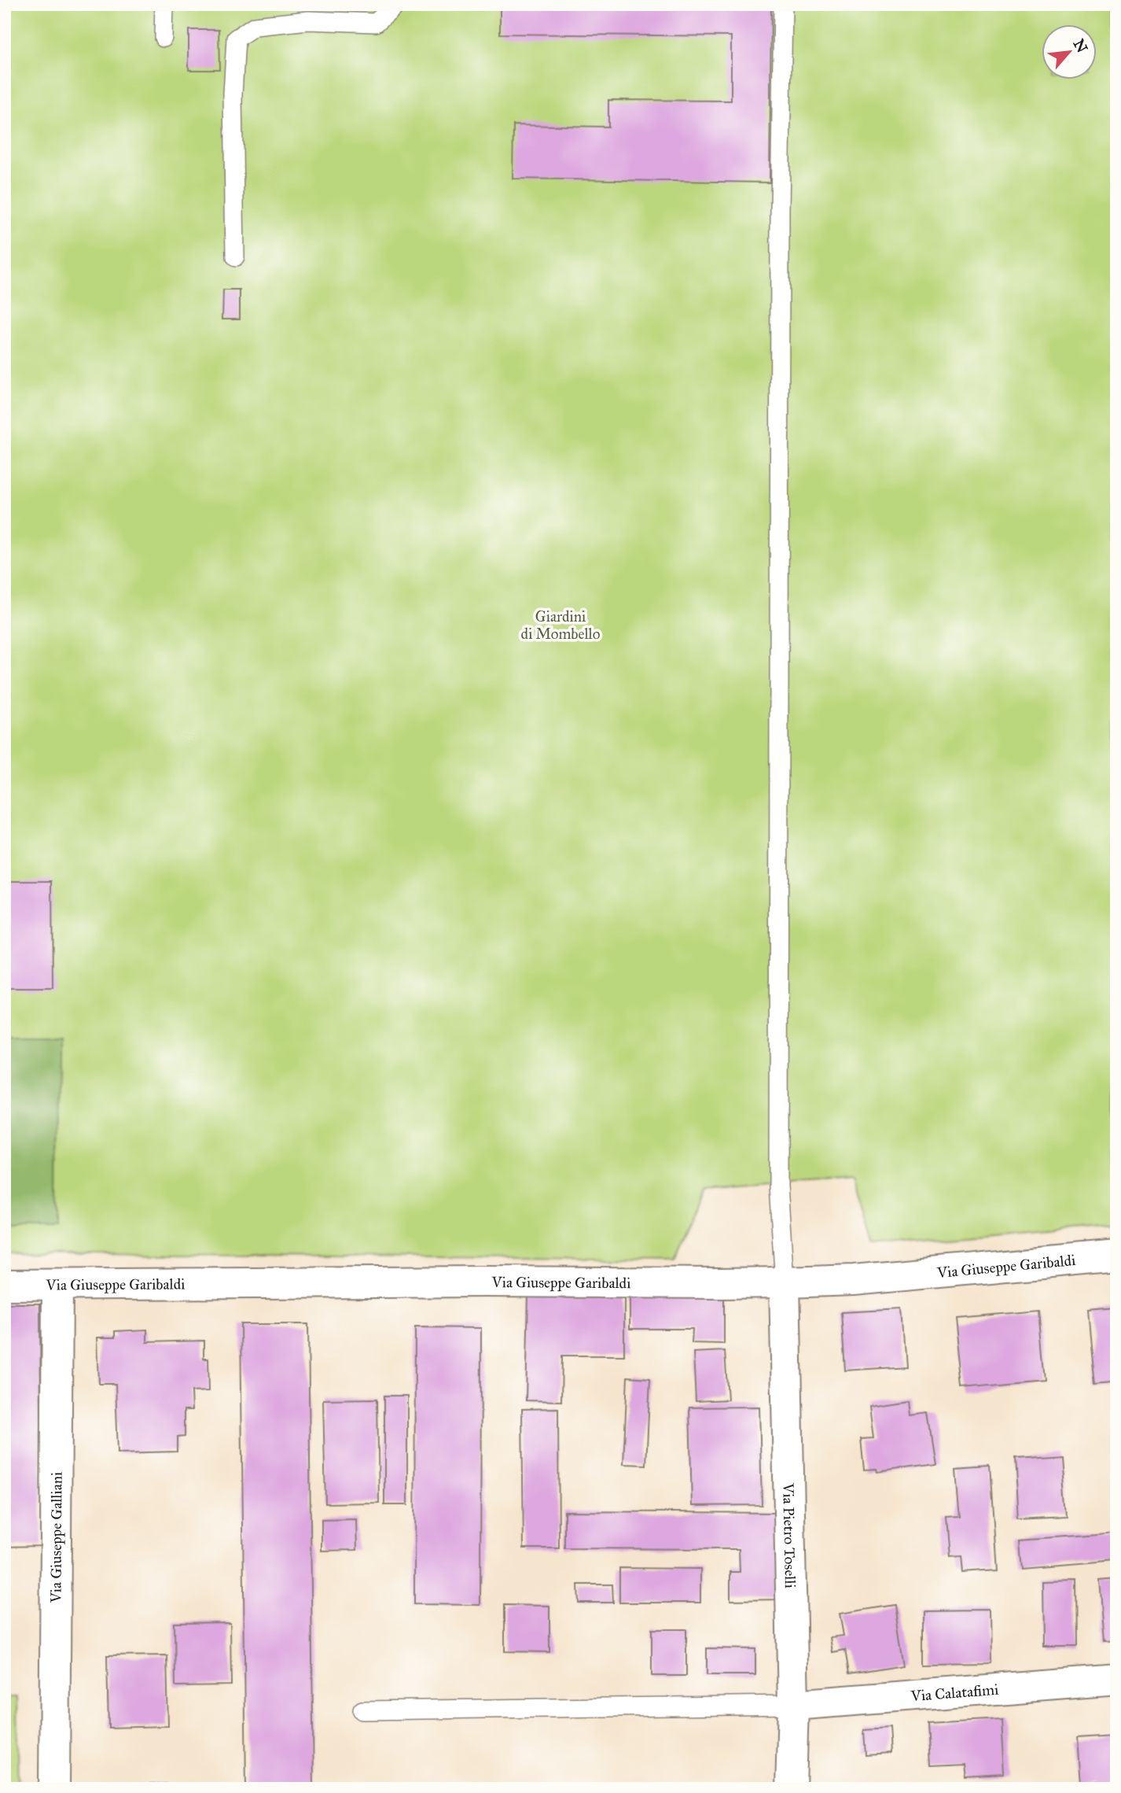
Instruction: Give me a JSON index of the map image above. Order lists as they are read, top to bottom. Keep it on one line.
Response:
{"streets":{"street":["Via Giuseppe Garibaldi","Via Pietro Toselli","Via Giuseppe Galliani","Via Calatafimi"]},"crossings":[["Via Giuseppe Garibaldi","Via Pietro Toselli"],["Via Giuseppe Garibaldi","Via Giuseppe Galliani"],["Via Pietro Toselli","Via Calatafimi"]],"parks":["Giardini di Mombello"],"north":"top right"}
